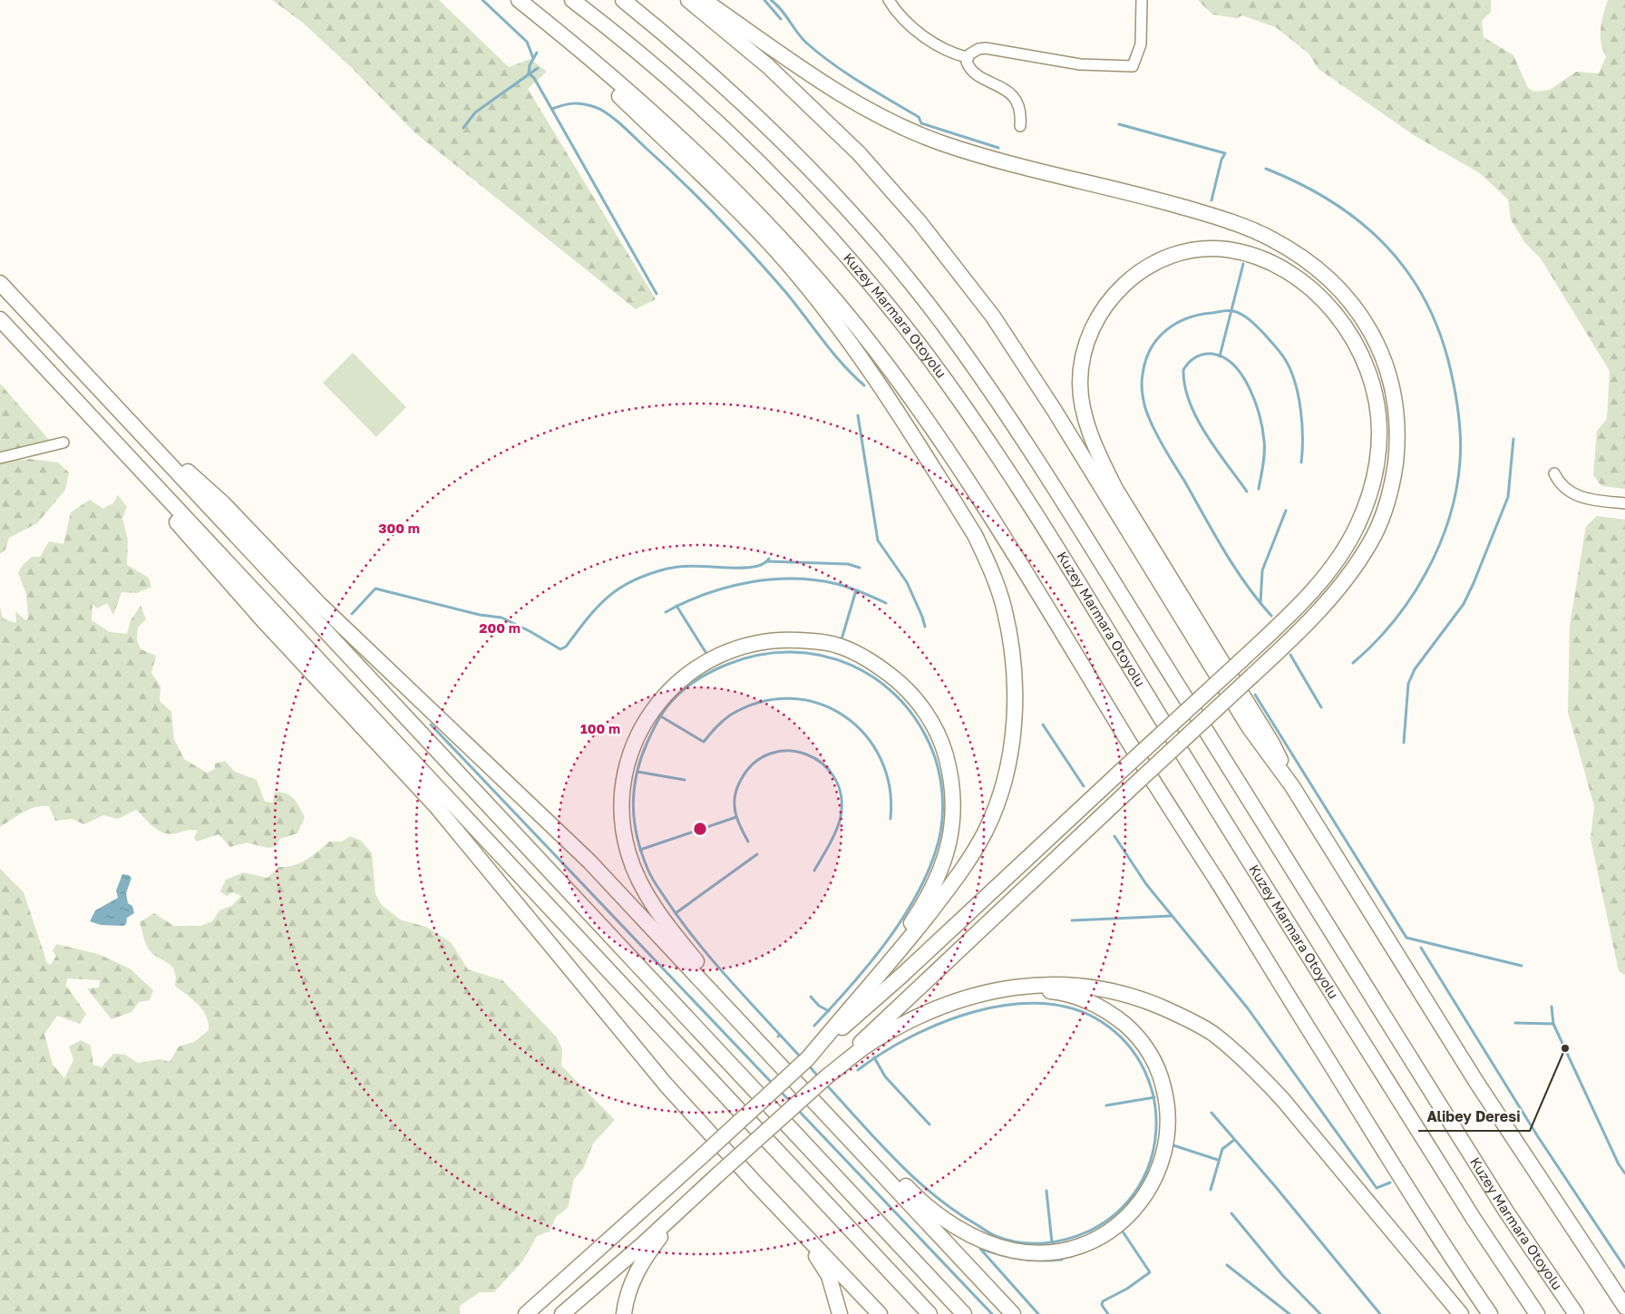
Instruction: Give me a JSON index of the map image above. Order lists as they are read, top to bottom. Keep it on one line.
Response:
{"streets":{"highway":["Kuzey Marmara Otoyolu"]},"places":["Alibey Deresi"],"rings":["300 m","200 m","100 m"]}
